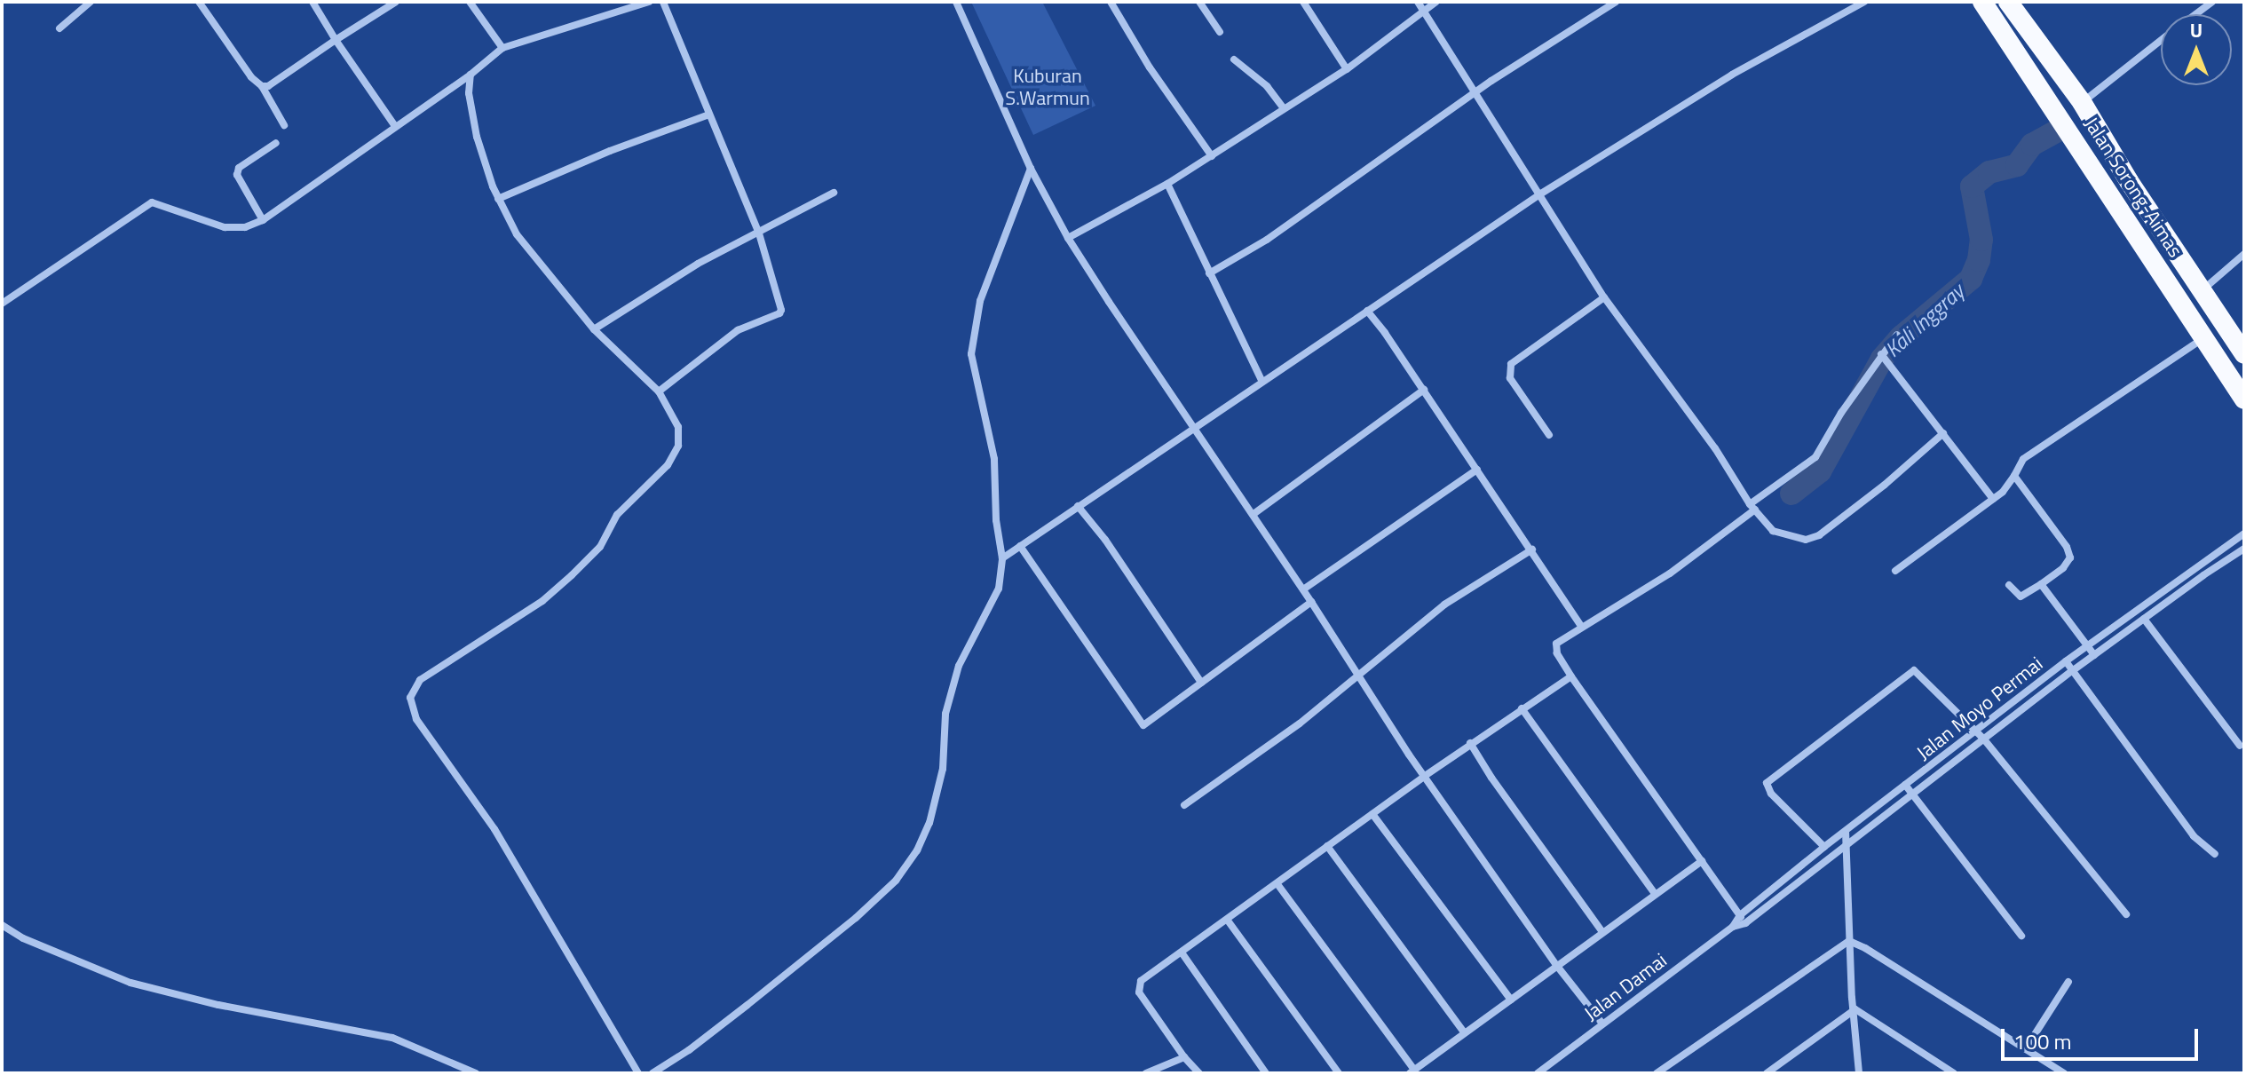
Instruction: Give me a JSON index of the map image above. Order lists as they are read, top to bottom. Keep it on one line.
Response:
{"streets":{"highway":["Jalan Sorong-Aimas"],"street":["Jalan Moyo Permai","Jalan Damai"]},"crossings":[["Jalan Moyo Permai","Jalan Damai"]],"water":["Kali Inggray"],"parks":["Kuburan S.Warmun"],"scale_bar":"100 m","north":"top"}
